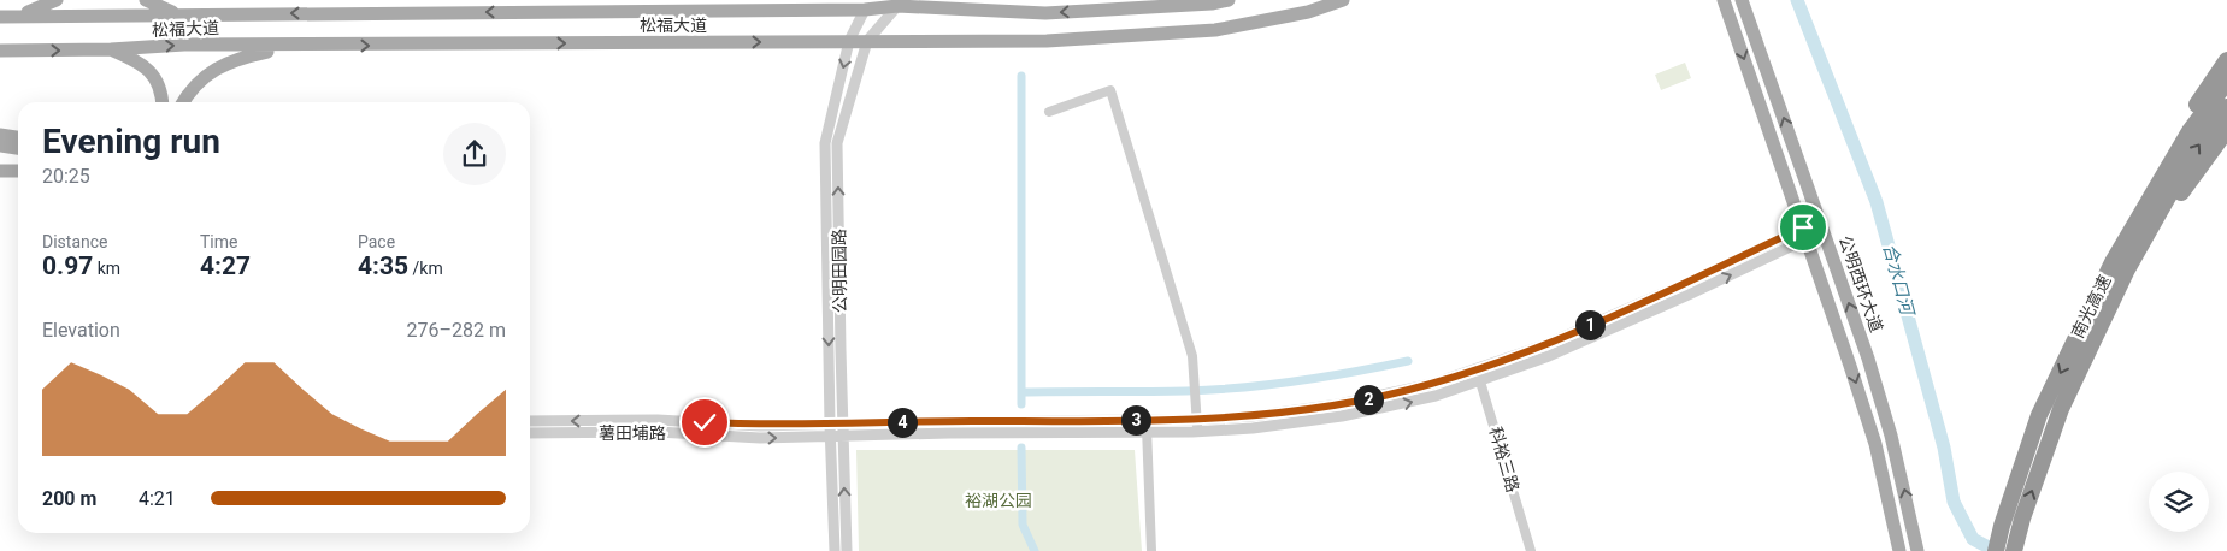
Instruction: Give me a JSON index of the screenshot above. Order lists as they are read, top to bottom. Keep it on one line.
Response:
{"streets":{"highway":["南光高速"],"main road":["松福大道","公明西环大道"],"street":["公明田园路","薯田埔路","科裕三路"]},"crossings":[["松福大道","公明田园路"],["公明田园路","薯田埔路"],["公明西环大道","薯田埔路"],["薯田埔路","科裕三路"]],"water":["合水口河"],"parks":["裕湖公园"],"page":{"heading":["Evening run","20:25"],"stats":[["Distance","0.97 km"],["Time","4:27"],["Pace","4:35 /km"]],"chart":["Elevation","276–282 m"],"pins":["1","2","3","4"],"list":[{"name":"200 m","note":"4:21"}]}}
